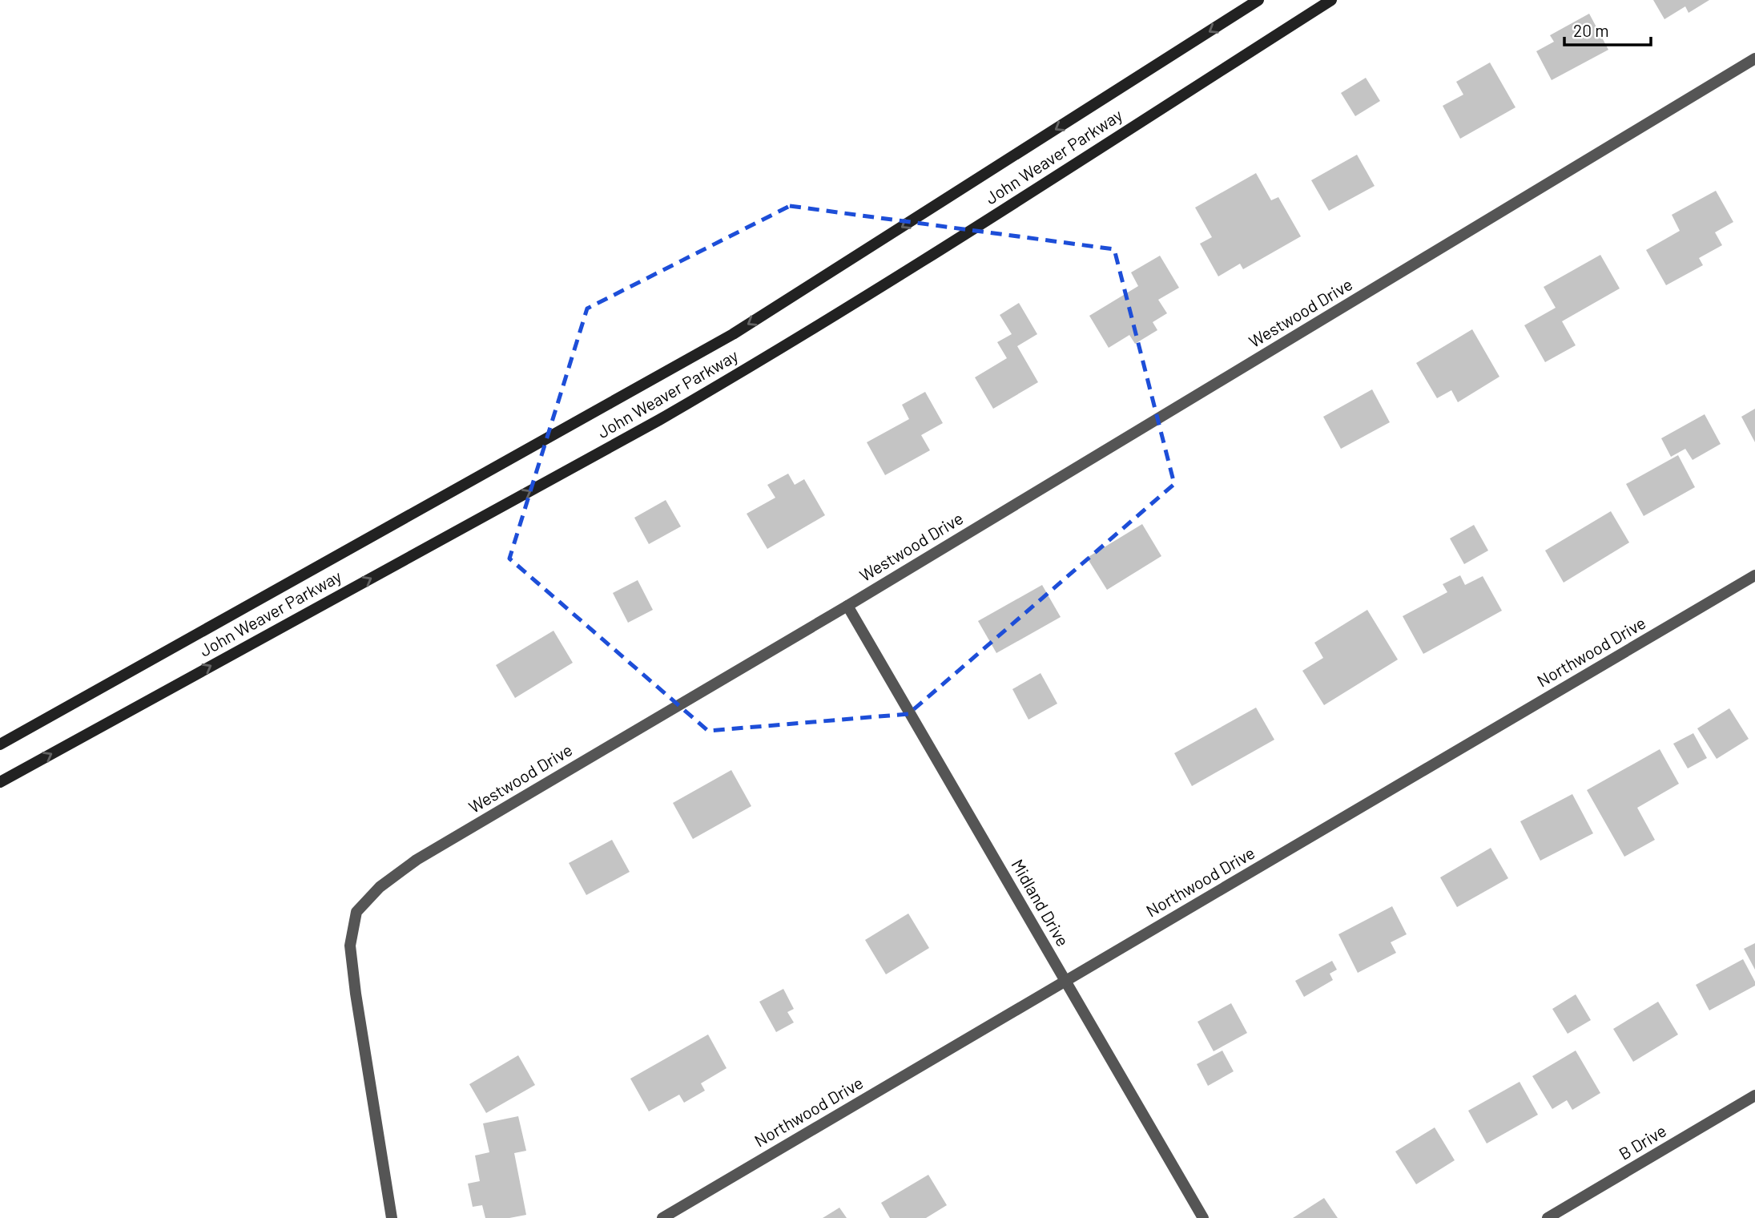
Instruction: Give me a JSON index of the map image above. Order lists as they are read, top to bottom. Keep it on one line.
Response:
{"streets":{"main road":["John Weaver Parkway"],"street":["Westwood Drive","Northwood Drive","Midland Drive","B Drive"]},"crossings":[["Westwood Drive","Midland Drive"],["Northwood Drive","Midland Drive"]],"scale_bar":"20 m"}
